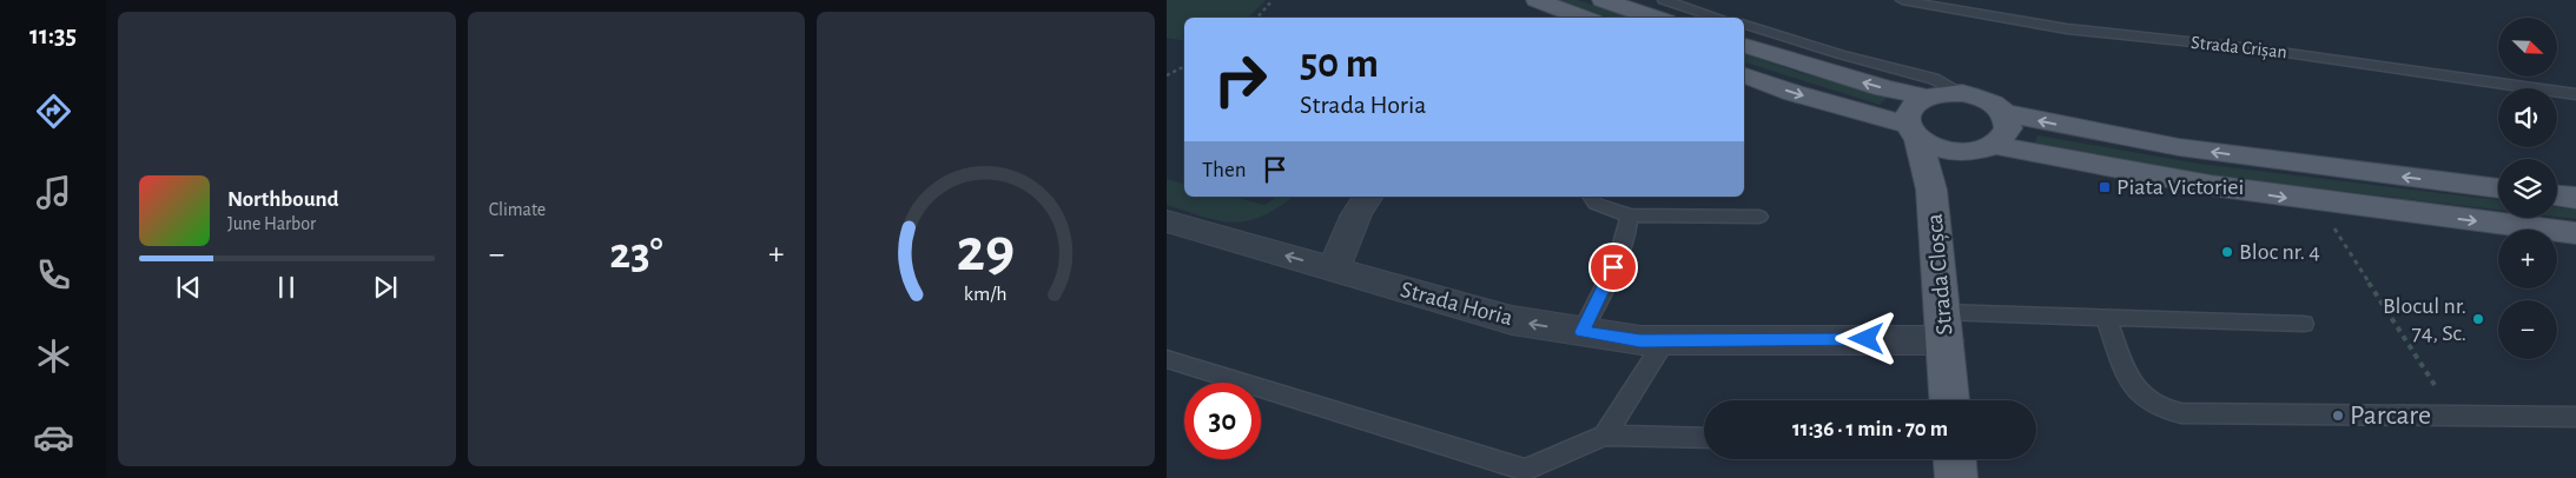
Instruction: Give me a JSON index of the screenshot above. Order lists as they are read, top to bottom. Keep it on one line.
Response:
{"streets":{"main road":["Strada Cloșca"],"street":["Strada Horia"],"lane":["Strada Crișan"]},"crossings":[["Strada Cloșca","Strada Horia"]],"one_way":["Strada Horia"],"places":{"transit":["Piata Victoriei"],"other":["Bloc nr. 4","Blocul nr. 74, Sc.","Parcare"]},"north":"bottom right","page":{"tabs":"11:35","tile":"Climate","map_buttons":["+","−"],"turn":["50 m","Strada Horia"],"then":"Then","song":["Northbound","June Harbor"],"heat":["−","23°","+"],"limit":"30","trip":"11:36 · 1 min · 70 m","gauge":["29","km/h"]}}
